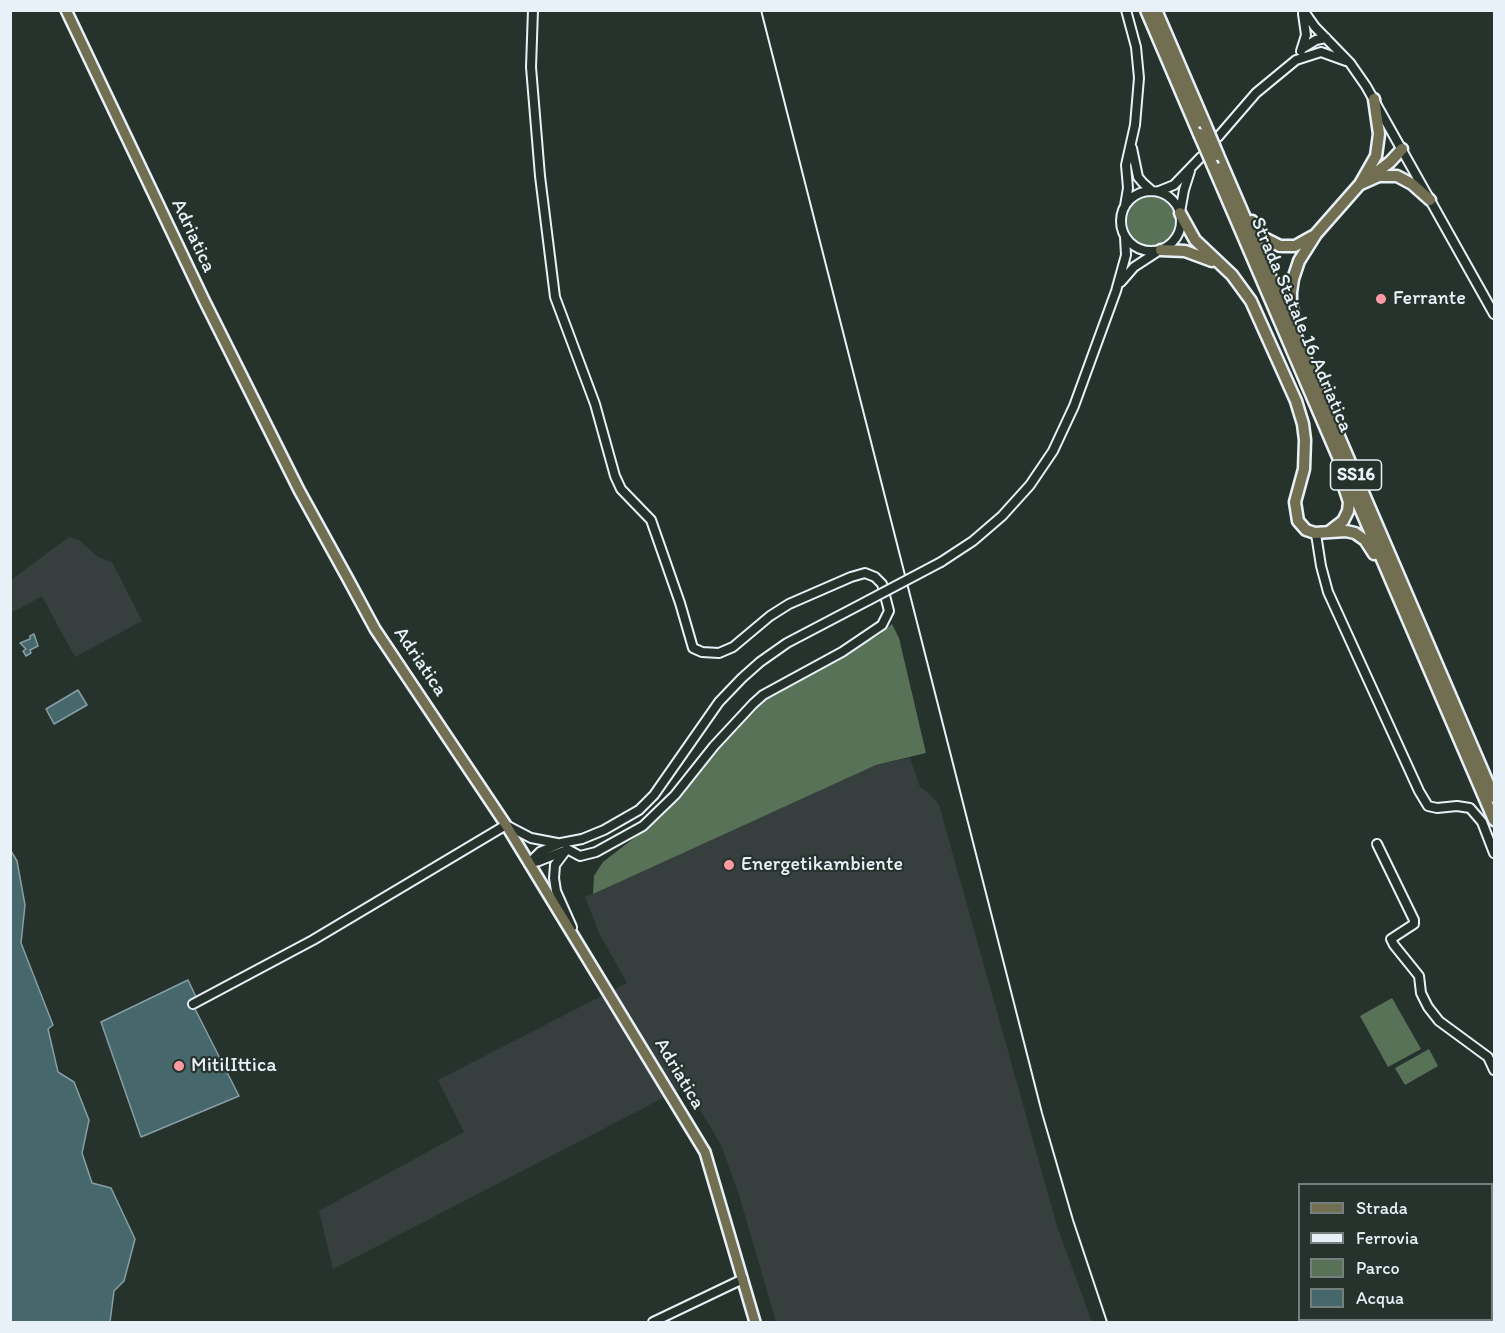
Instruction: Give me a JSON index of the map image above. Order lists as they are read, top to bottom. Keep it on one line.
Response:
{"streets":{"highway":["Strada Statale 16 Adriatica","SS16"],"main road":["Adriatica"]},"crossings":[["Strada Statale 16 Adriatica","SS16"]],"places":["Ferrante","Energetikambiente","MitilIttica"],"legend":["Strada","Ferrovia","Parco","Acqua"]}
